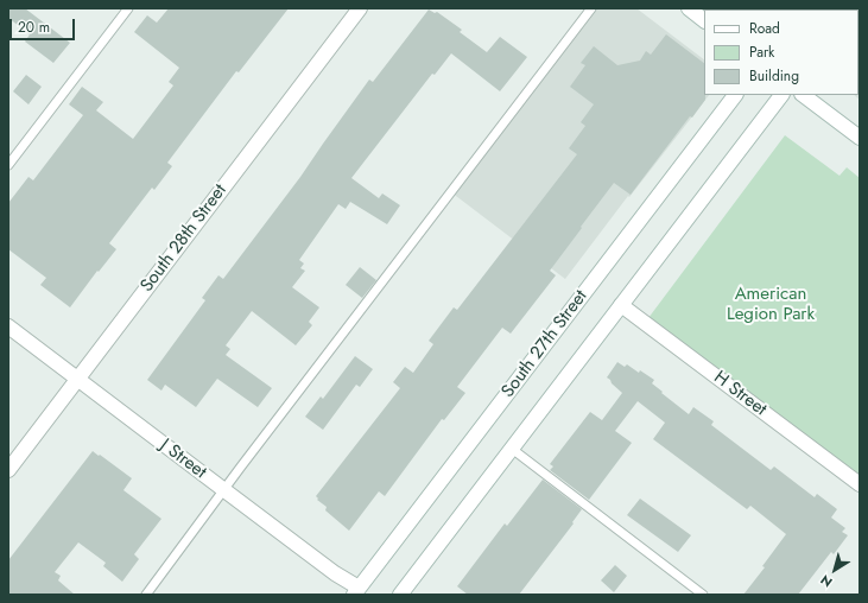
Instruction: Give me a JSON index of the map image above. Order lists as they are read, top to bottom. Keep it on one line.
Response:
{"streets":{"main road":["South 28th Street","South 27th Street","H Street","J Street"]},"crossings":[["South 28th Street","J Street"],["South 27th Street","H Street"],["South 27th Street","J Street"]],"parks":["American Legion Park"],"legend":["Road","Park","Building"],"scale_bar":"20 m","north":"bottom left"}
